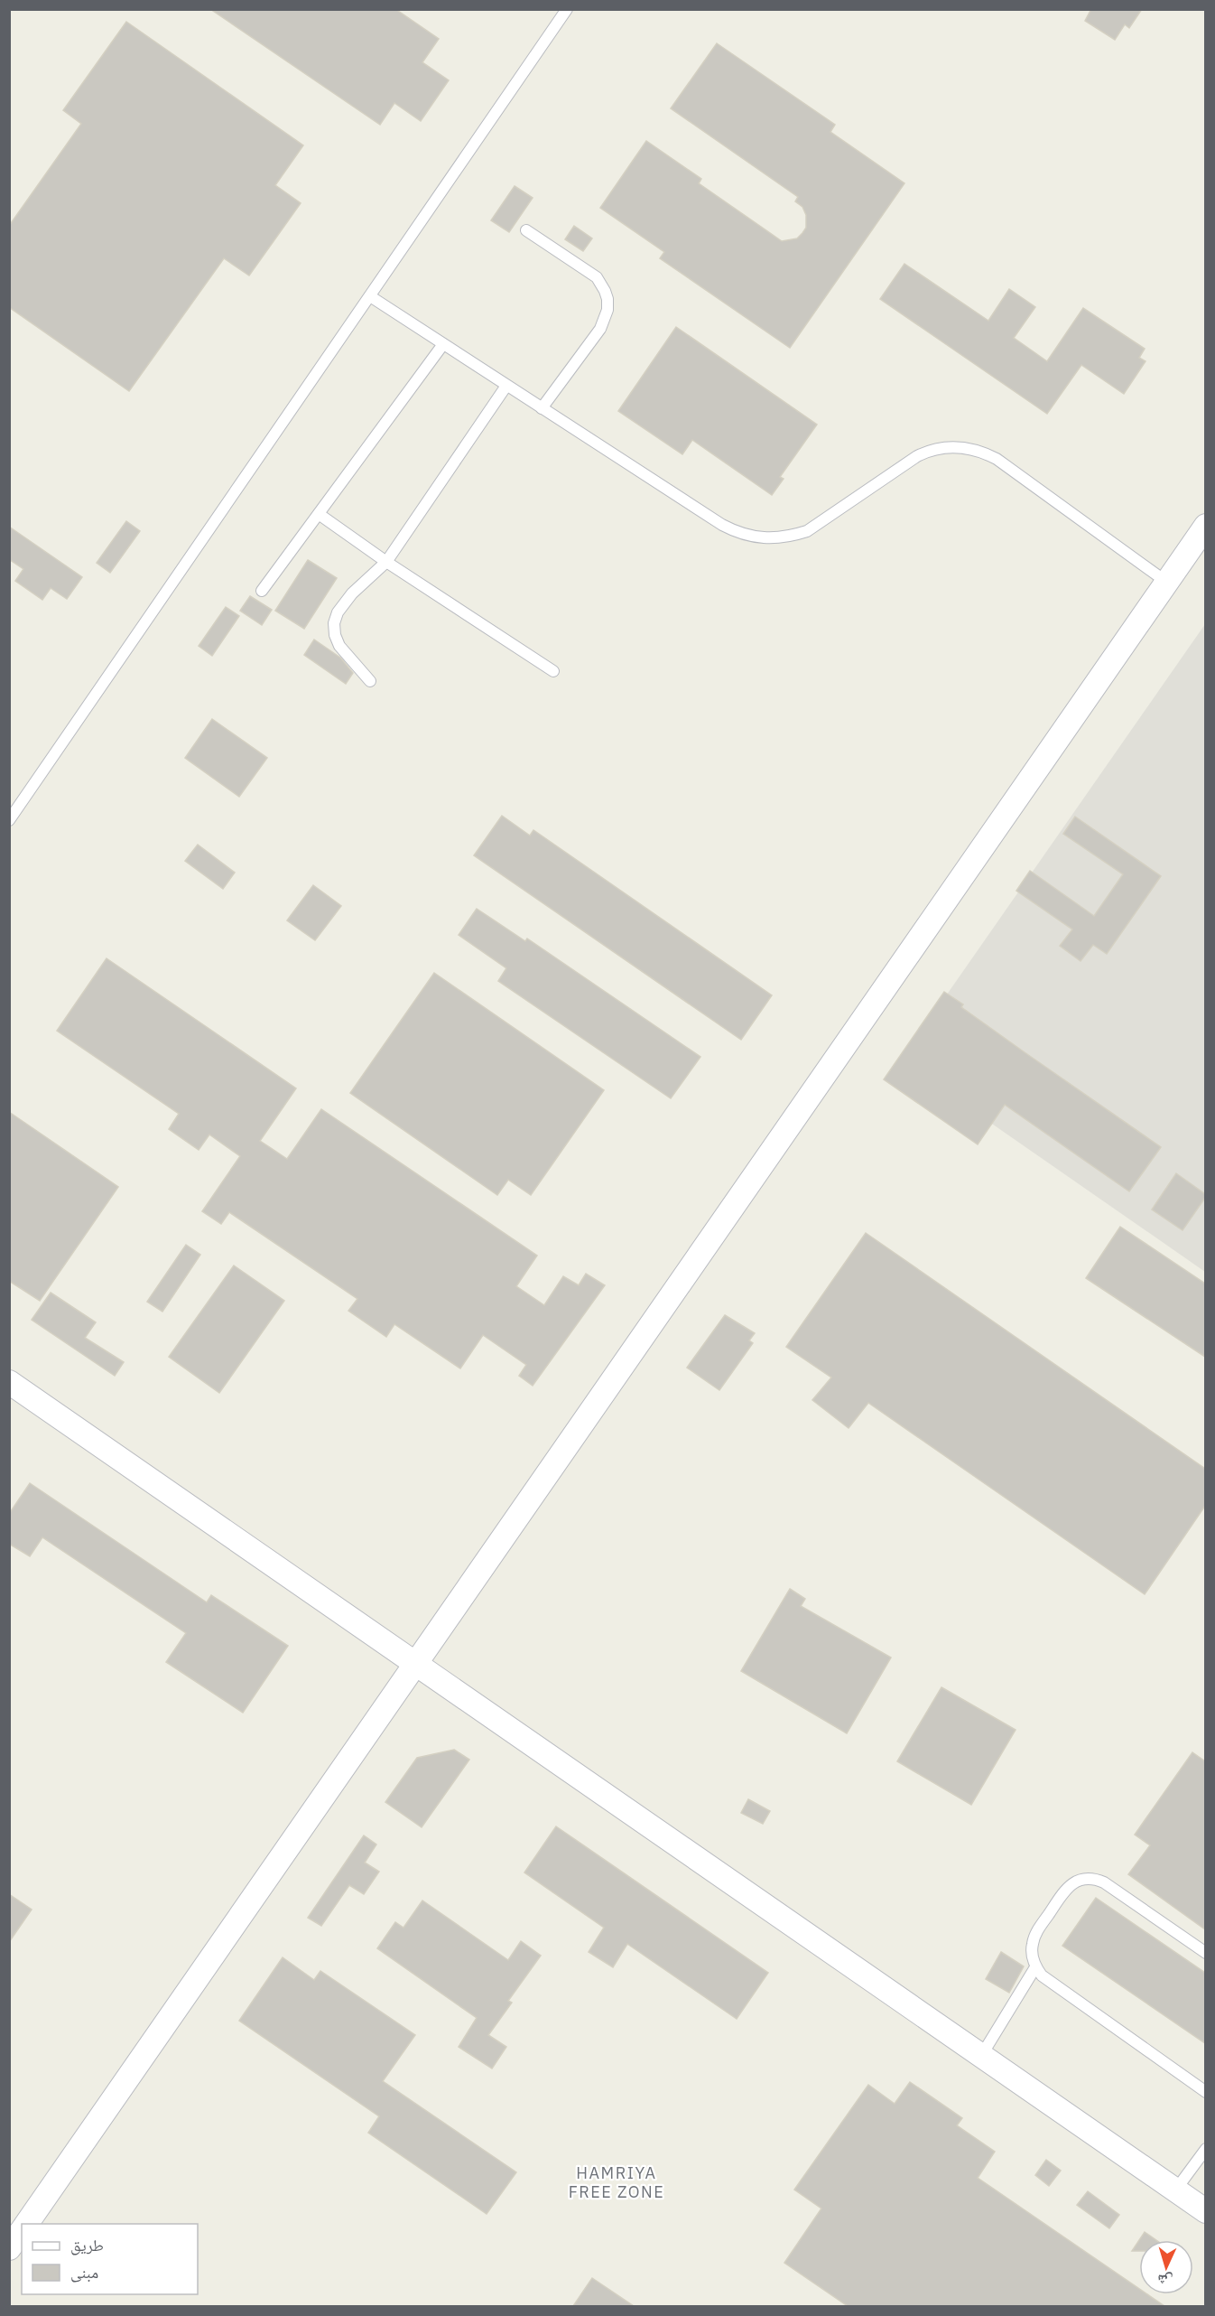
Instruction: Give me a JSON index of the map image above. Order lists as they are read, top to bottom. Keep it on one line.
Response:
{"districts":["HAMRIYA FREE ZONE"],"legend":["طريق","مبنى"],"north":"bottom"}
